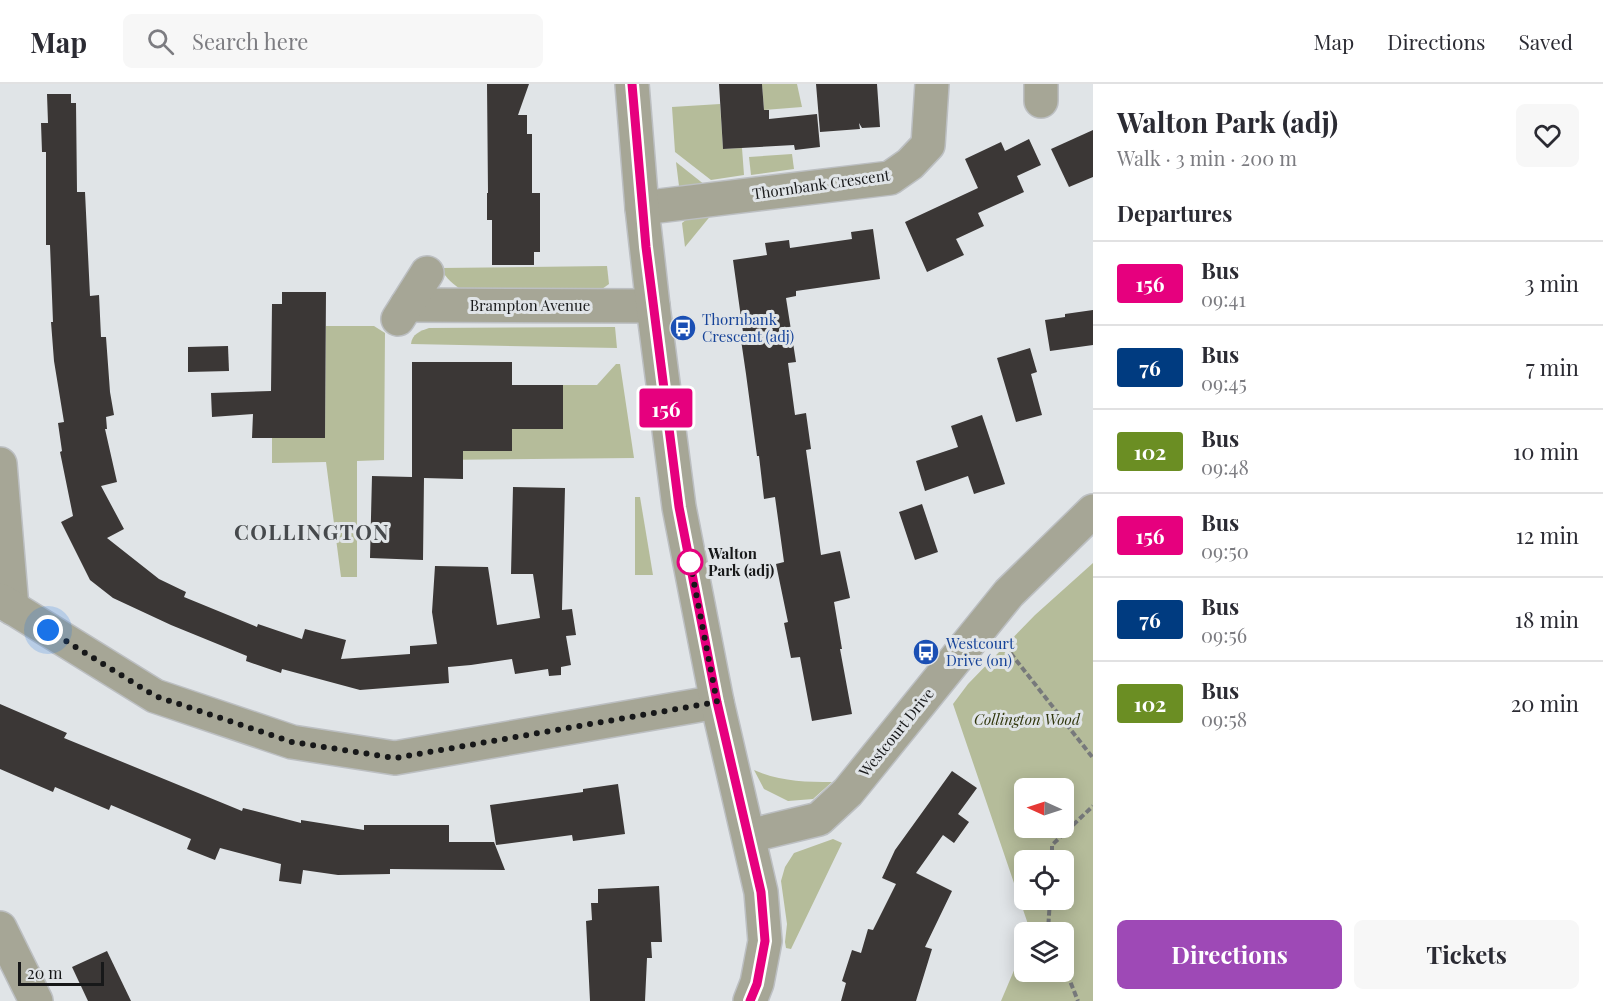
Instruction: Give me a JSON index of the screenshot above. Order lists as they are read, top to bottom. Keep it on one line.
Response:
{"streets":{"street":["Thornbank Crescent","Brampton Avenue","Westcourt Drive"]},"districts":["COLLINGTON"],"parks":["Collington Wood"],"places":{"bus stop":["Thornbank Crescent (adj)","Westcourt Drive (on)"],"other":["Walton Park (adj)"]},"lines":["bus line 156"],"scale_bar":"20 m","north":"left","page":{"header":"Map","search":"Search here","nav":["Map","Directions","Saved"],"on_map":"156","heading":[["Walton Park (adj)","Walk · 3 min · 200 m"],"Departures"],"list":[{"mark":"156","name":"Bus","note":"09:41","value":"3 min"},{"mark":"76","name":"Bus","note":"09:45","value":"7 min"},{"mark":"102","name":"Bus","note":"09:48","value":"10 min"},{"mark":"156","name":"Bus","note":"09:50","value":"12 min"},{"mark":"76","name":"Bus","note":"09:56","value":"18 min"},{"mark":"102","name":"Bus","note":"09:58","value":"20 min"}],"buttons":["Directions","Tickets"],"scale":"20 m"}}
